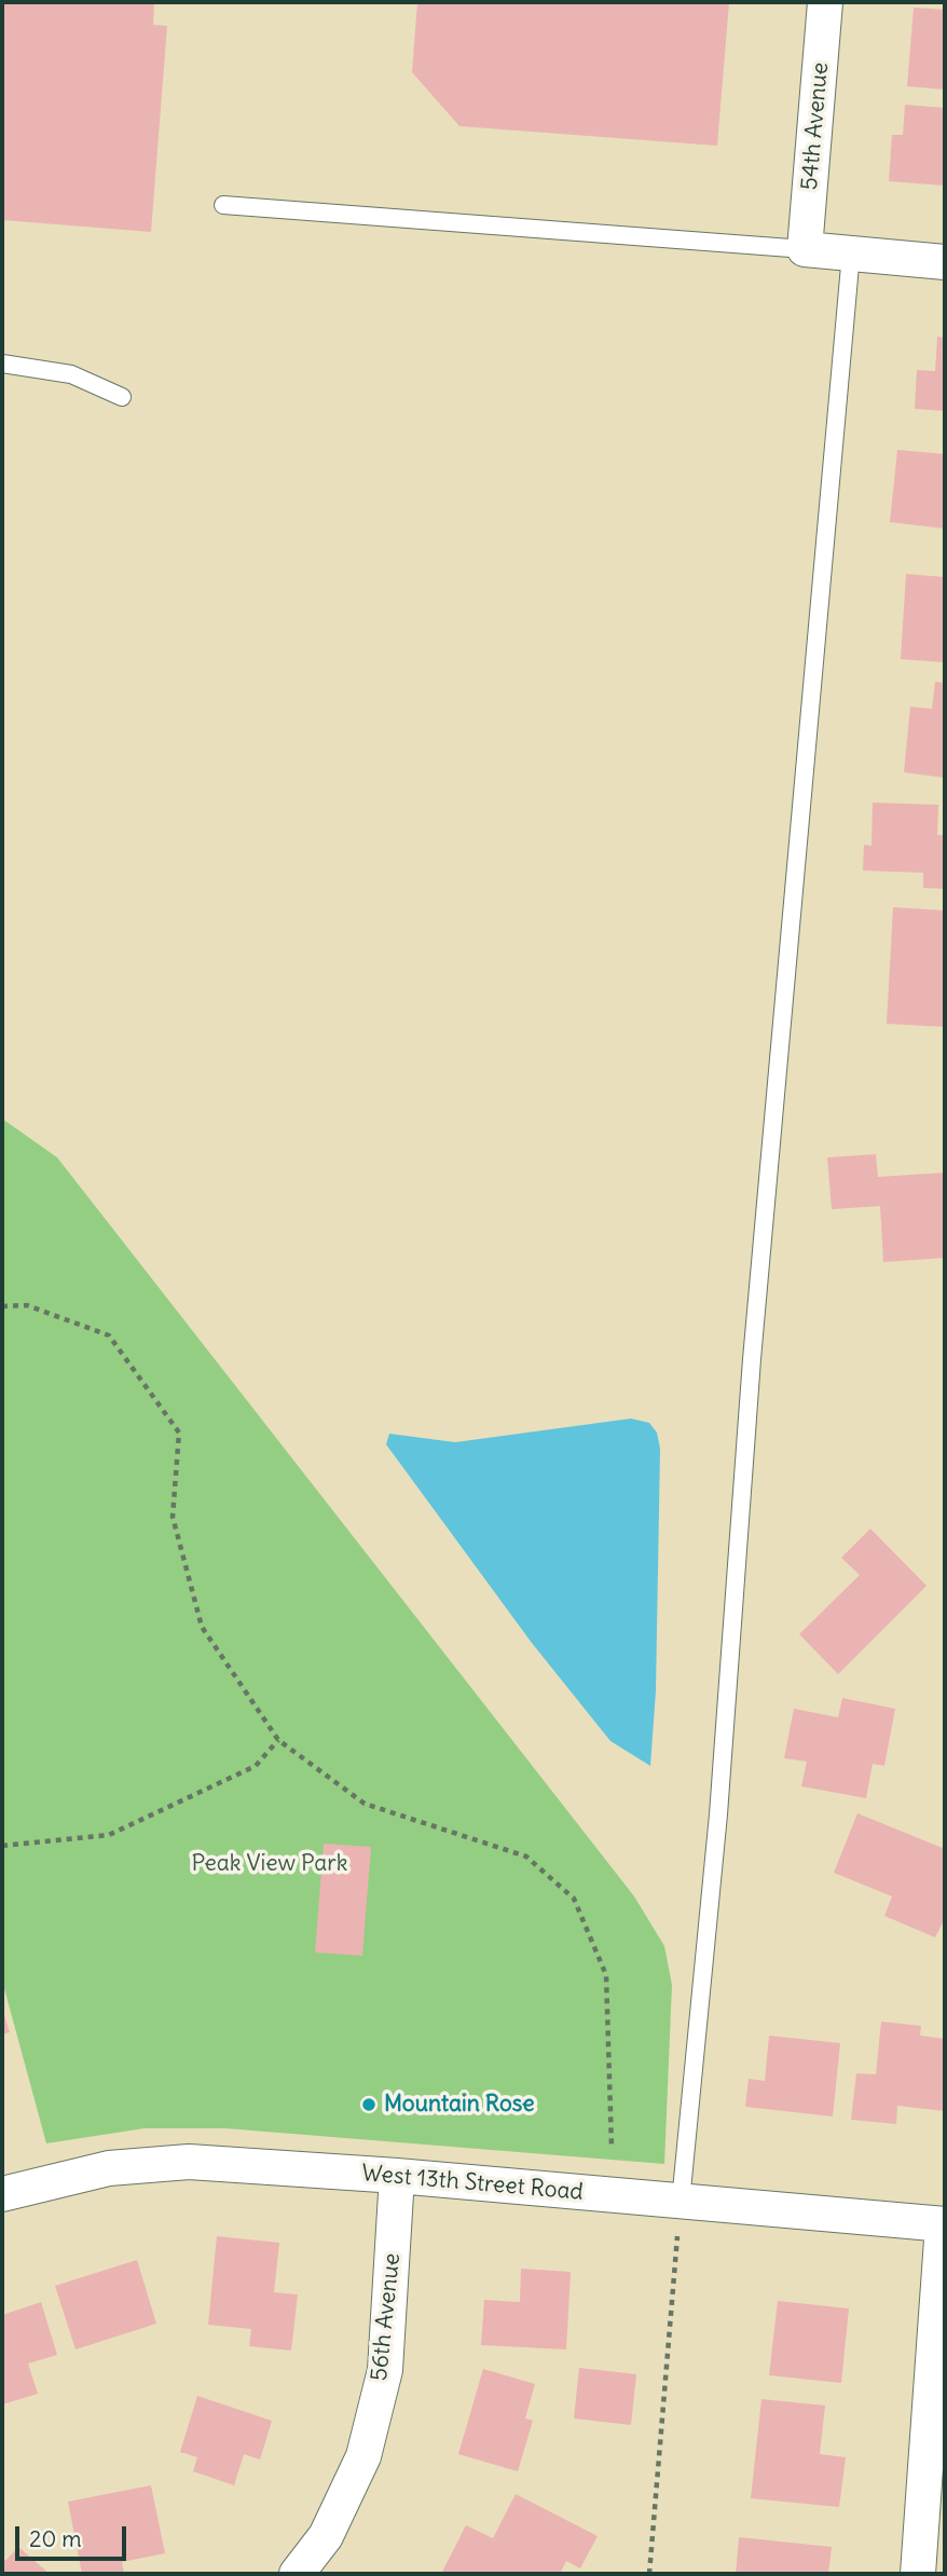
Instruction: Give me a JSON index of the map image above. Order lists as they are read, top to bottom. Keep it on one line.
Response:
{"streets":{"street":["54th Avenue","West 13th Street Road","56th Avenue"]},"crossings":[["West 13th Street Road","56th Avenue"]],"parks":["Peak View Park"],"places":["Mountain Rose"],"scale_bar":"20 m"}
